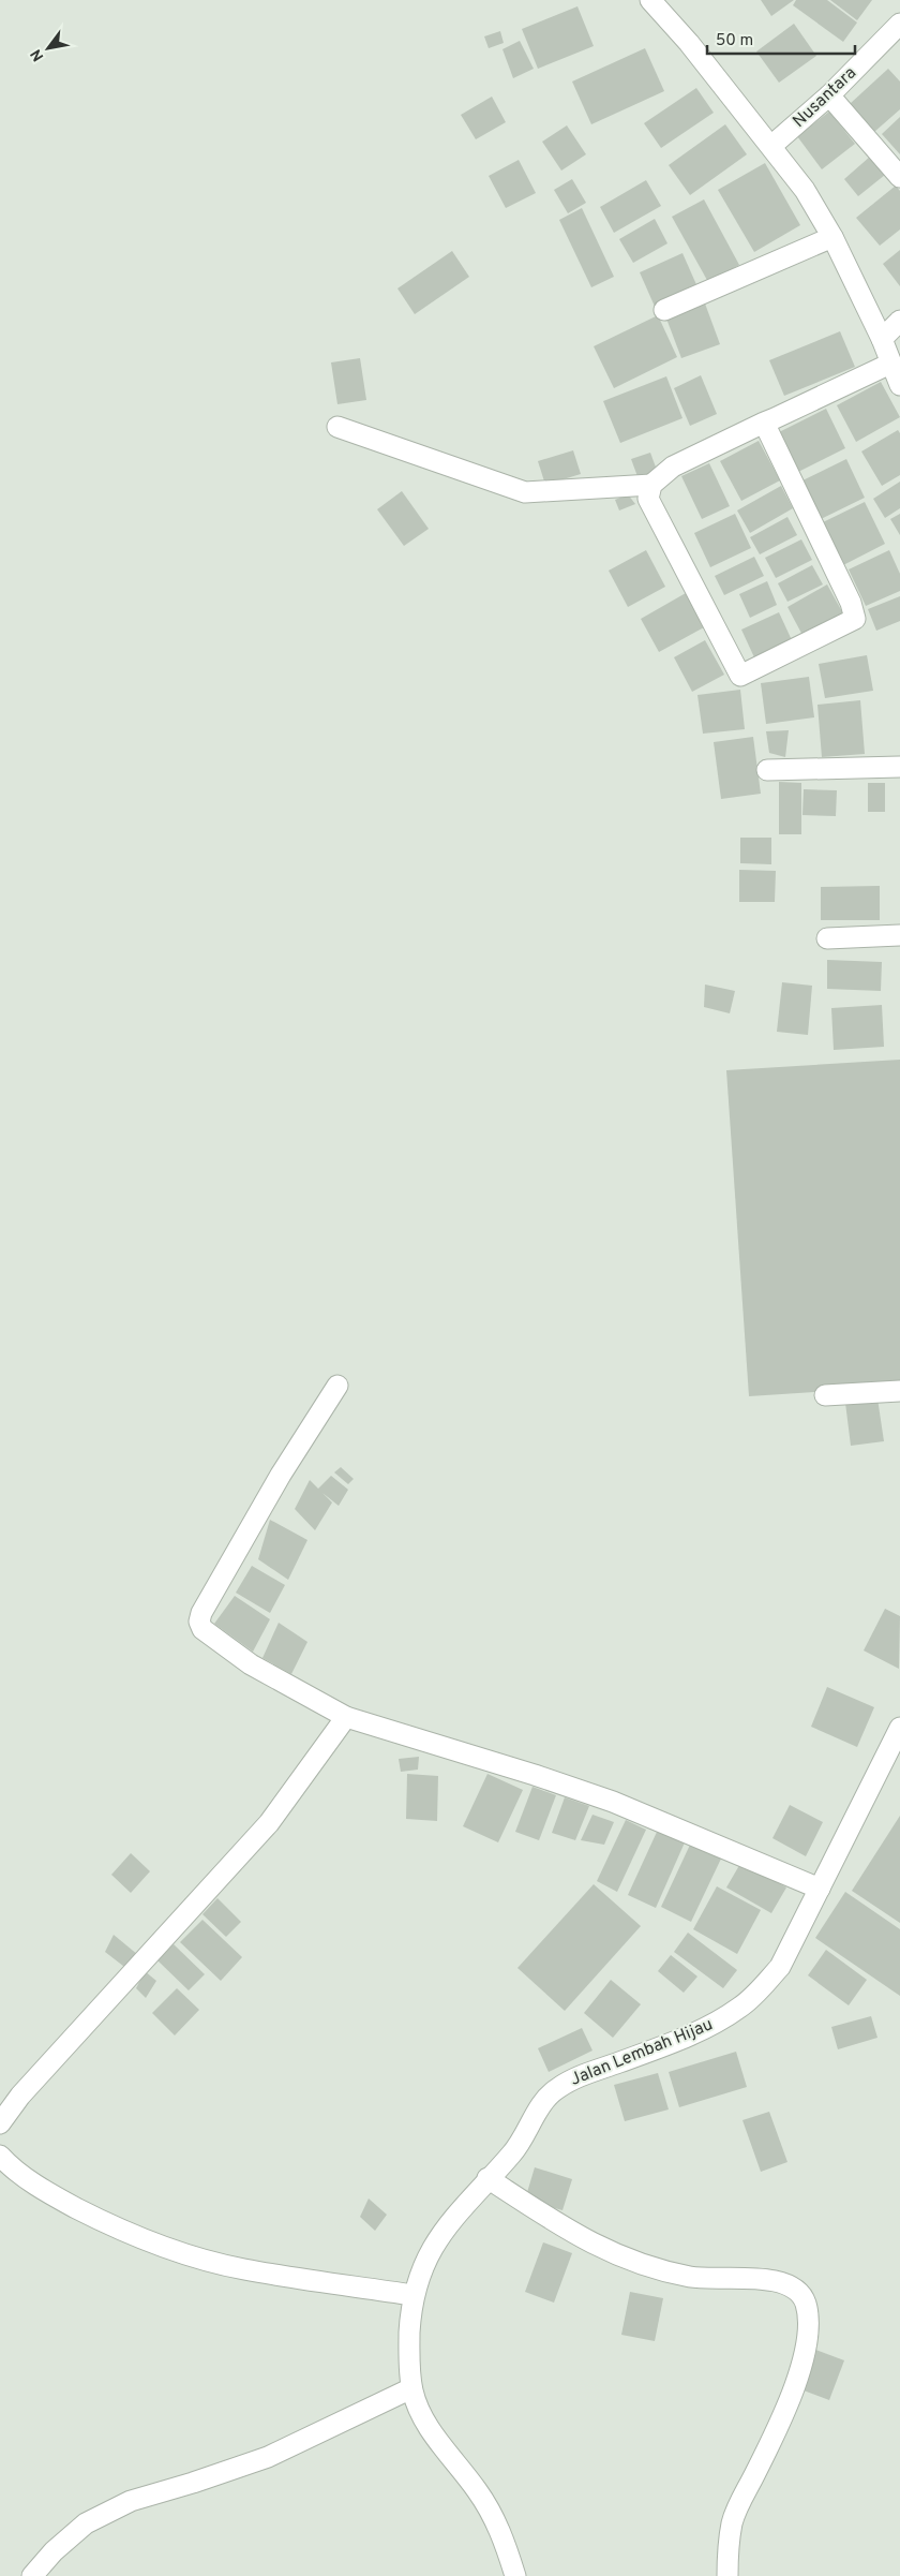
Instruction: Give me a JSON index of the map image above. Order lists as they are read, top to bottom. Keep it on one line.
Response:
{"streets":{"street":["Nusantara","Jalan Lembah Hijau"]},"scale_bar":"50 m","north":"bottom left"}
